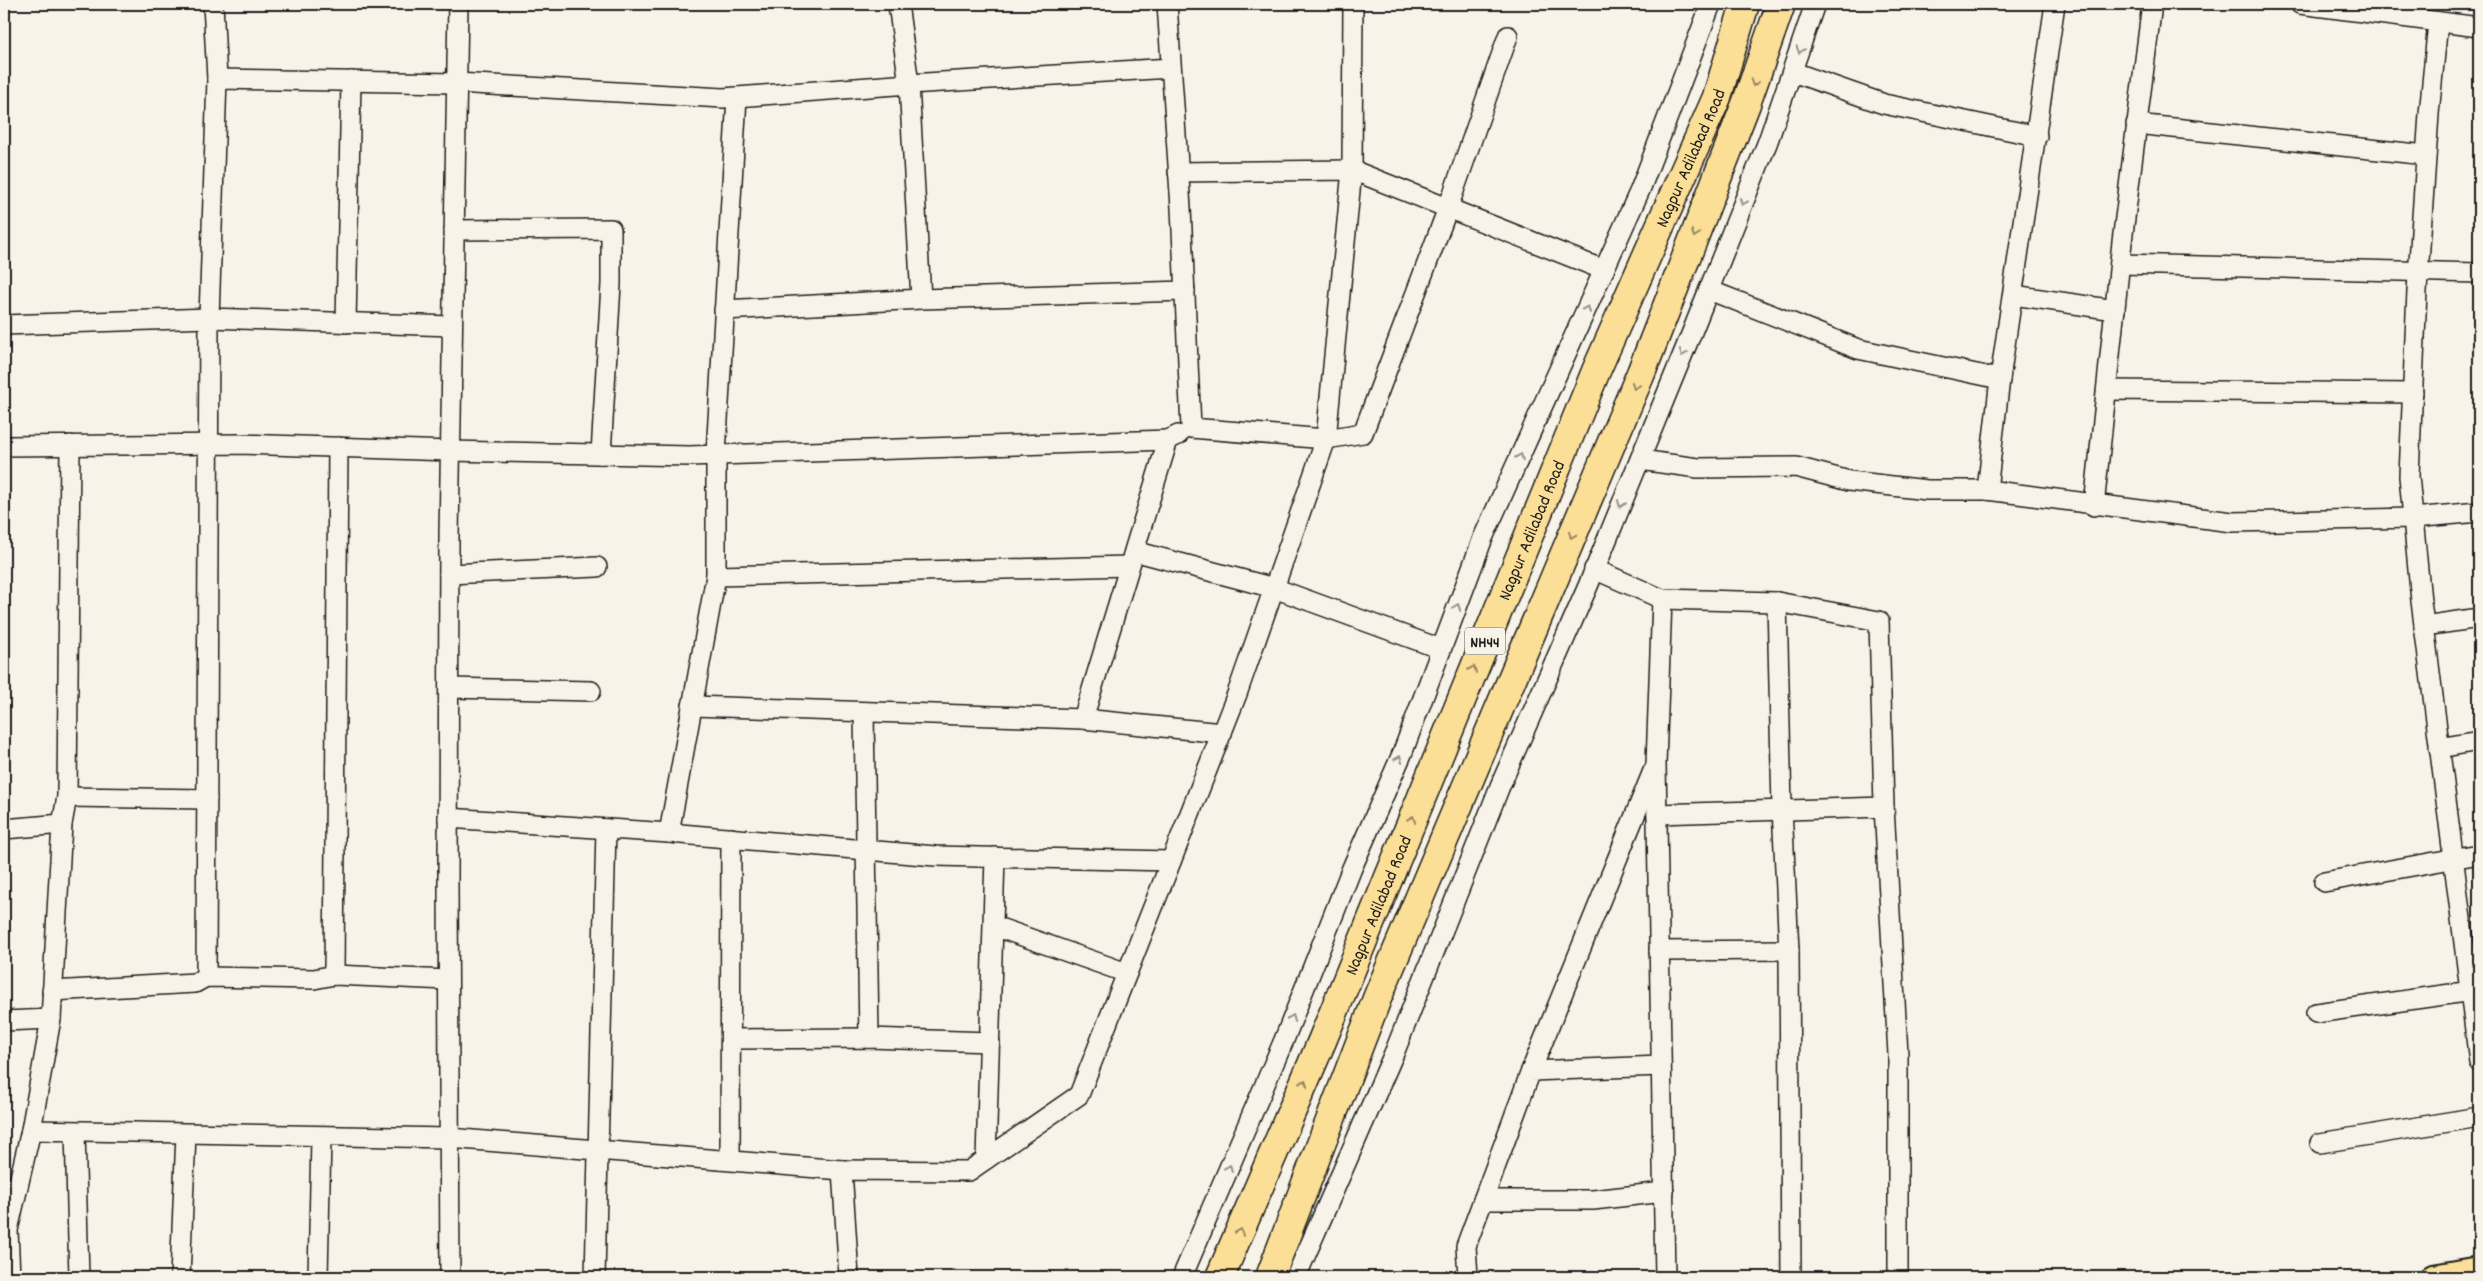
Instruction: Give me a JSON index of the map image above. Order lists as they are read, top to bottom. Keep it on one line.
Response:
{"streets":{"highway":["Nagpur Adilabad Road","NH44"]}}
